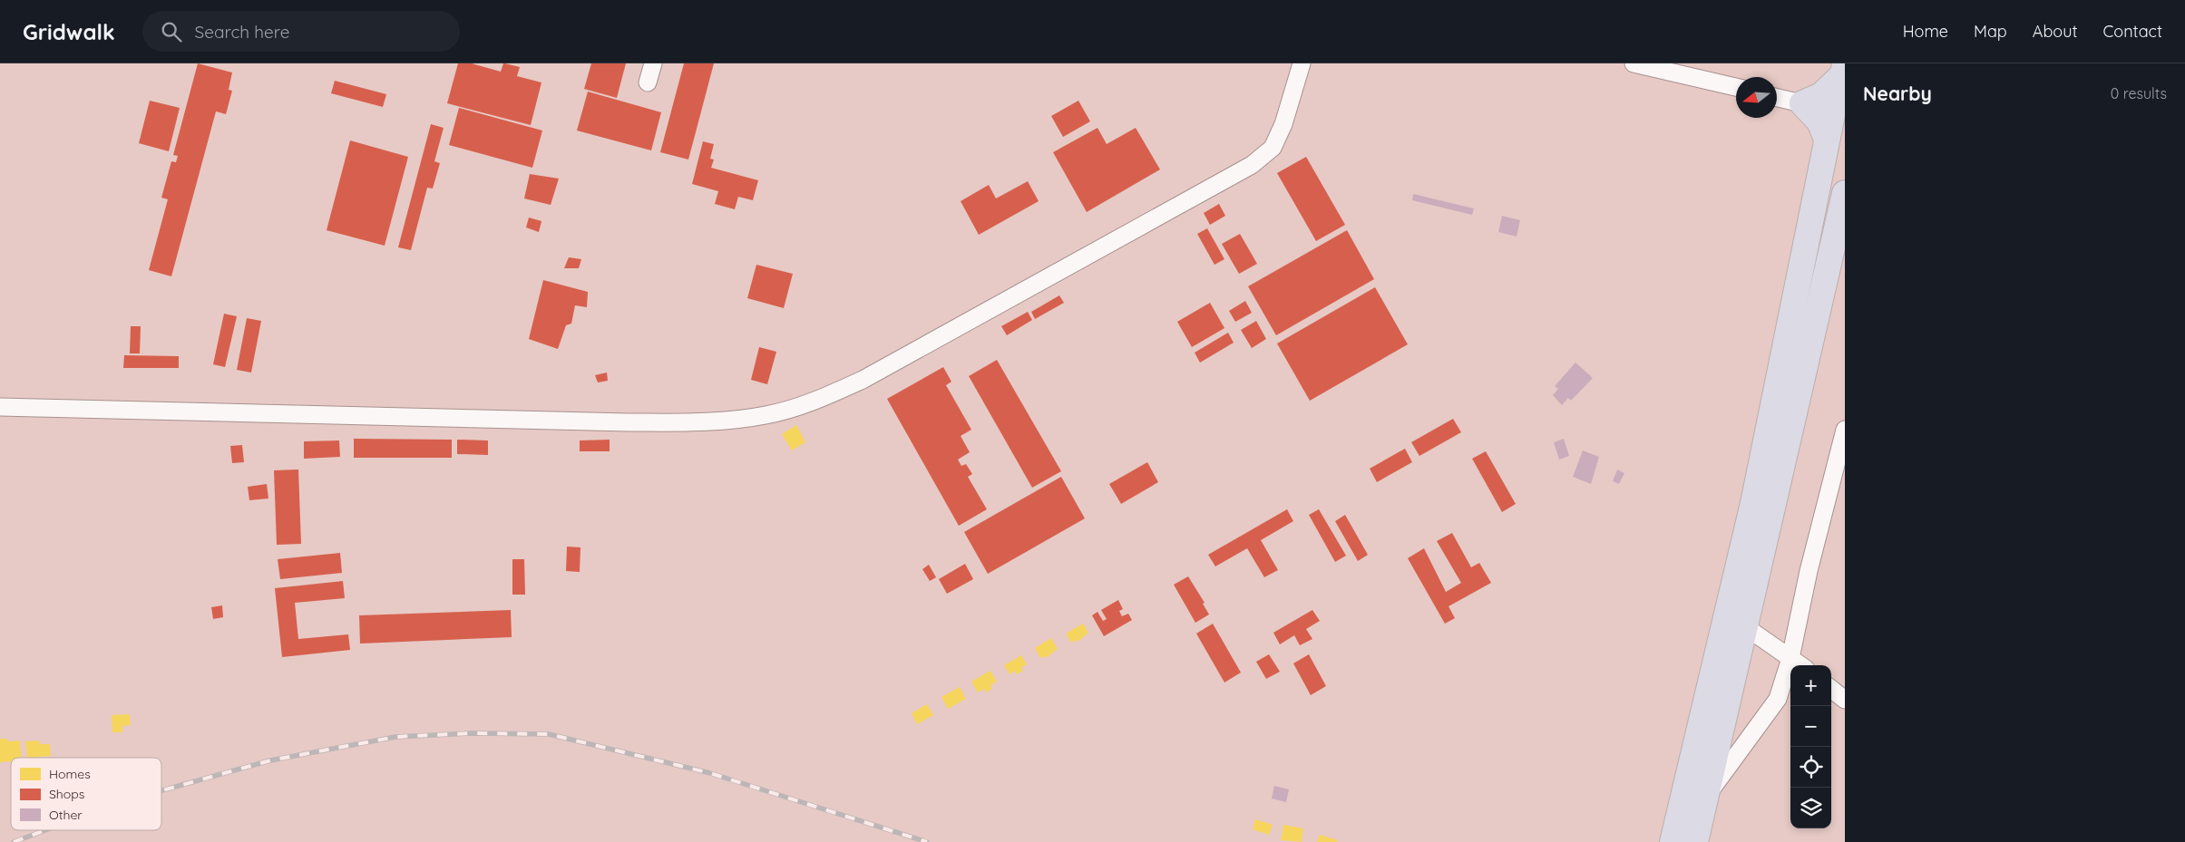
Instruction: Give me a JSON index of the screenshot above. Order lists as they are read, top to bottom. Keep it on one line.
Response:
{"legend":["Homes","Shops","Other"],"north":"left","page":{"header":"Gridwalk","search":"Search here","nav":["Home","Map","About","Contact"],"heading":["Nearby","0 results"],"map_buttons":["+","−"]}}
